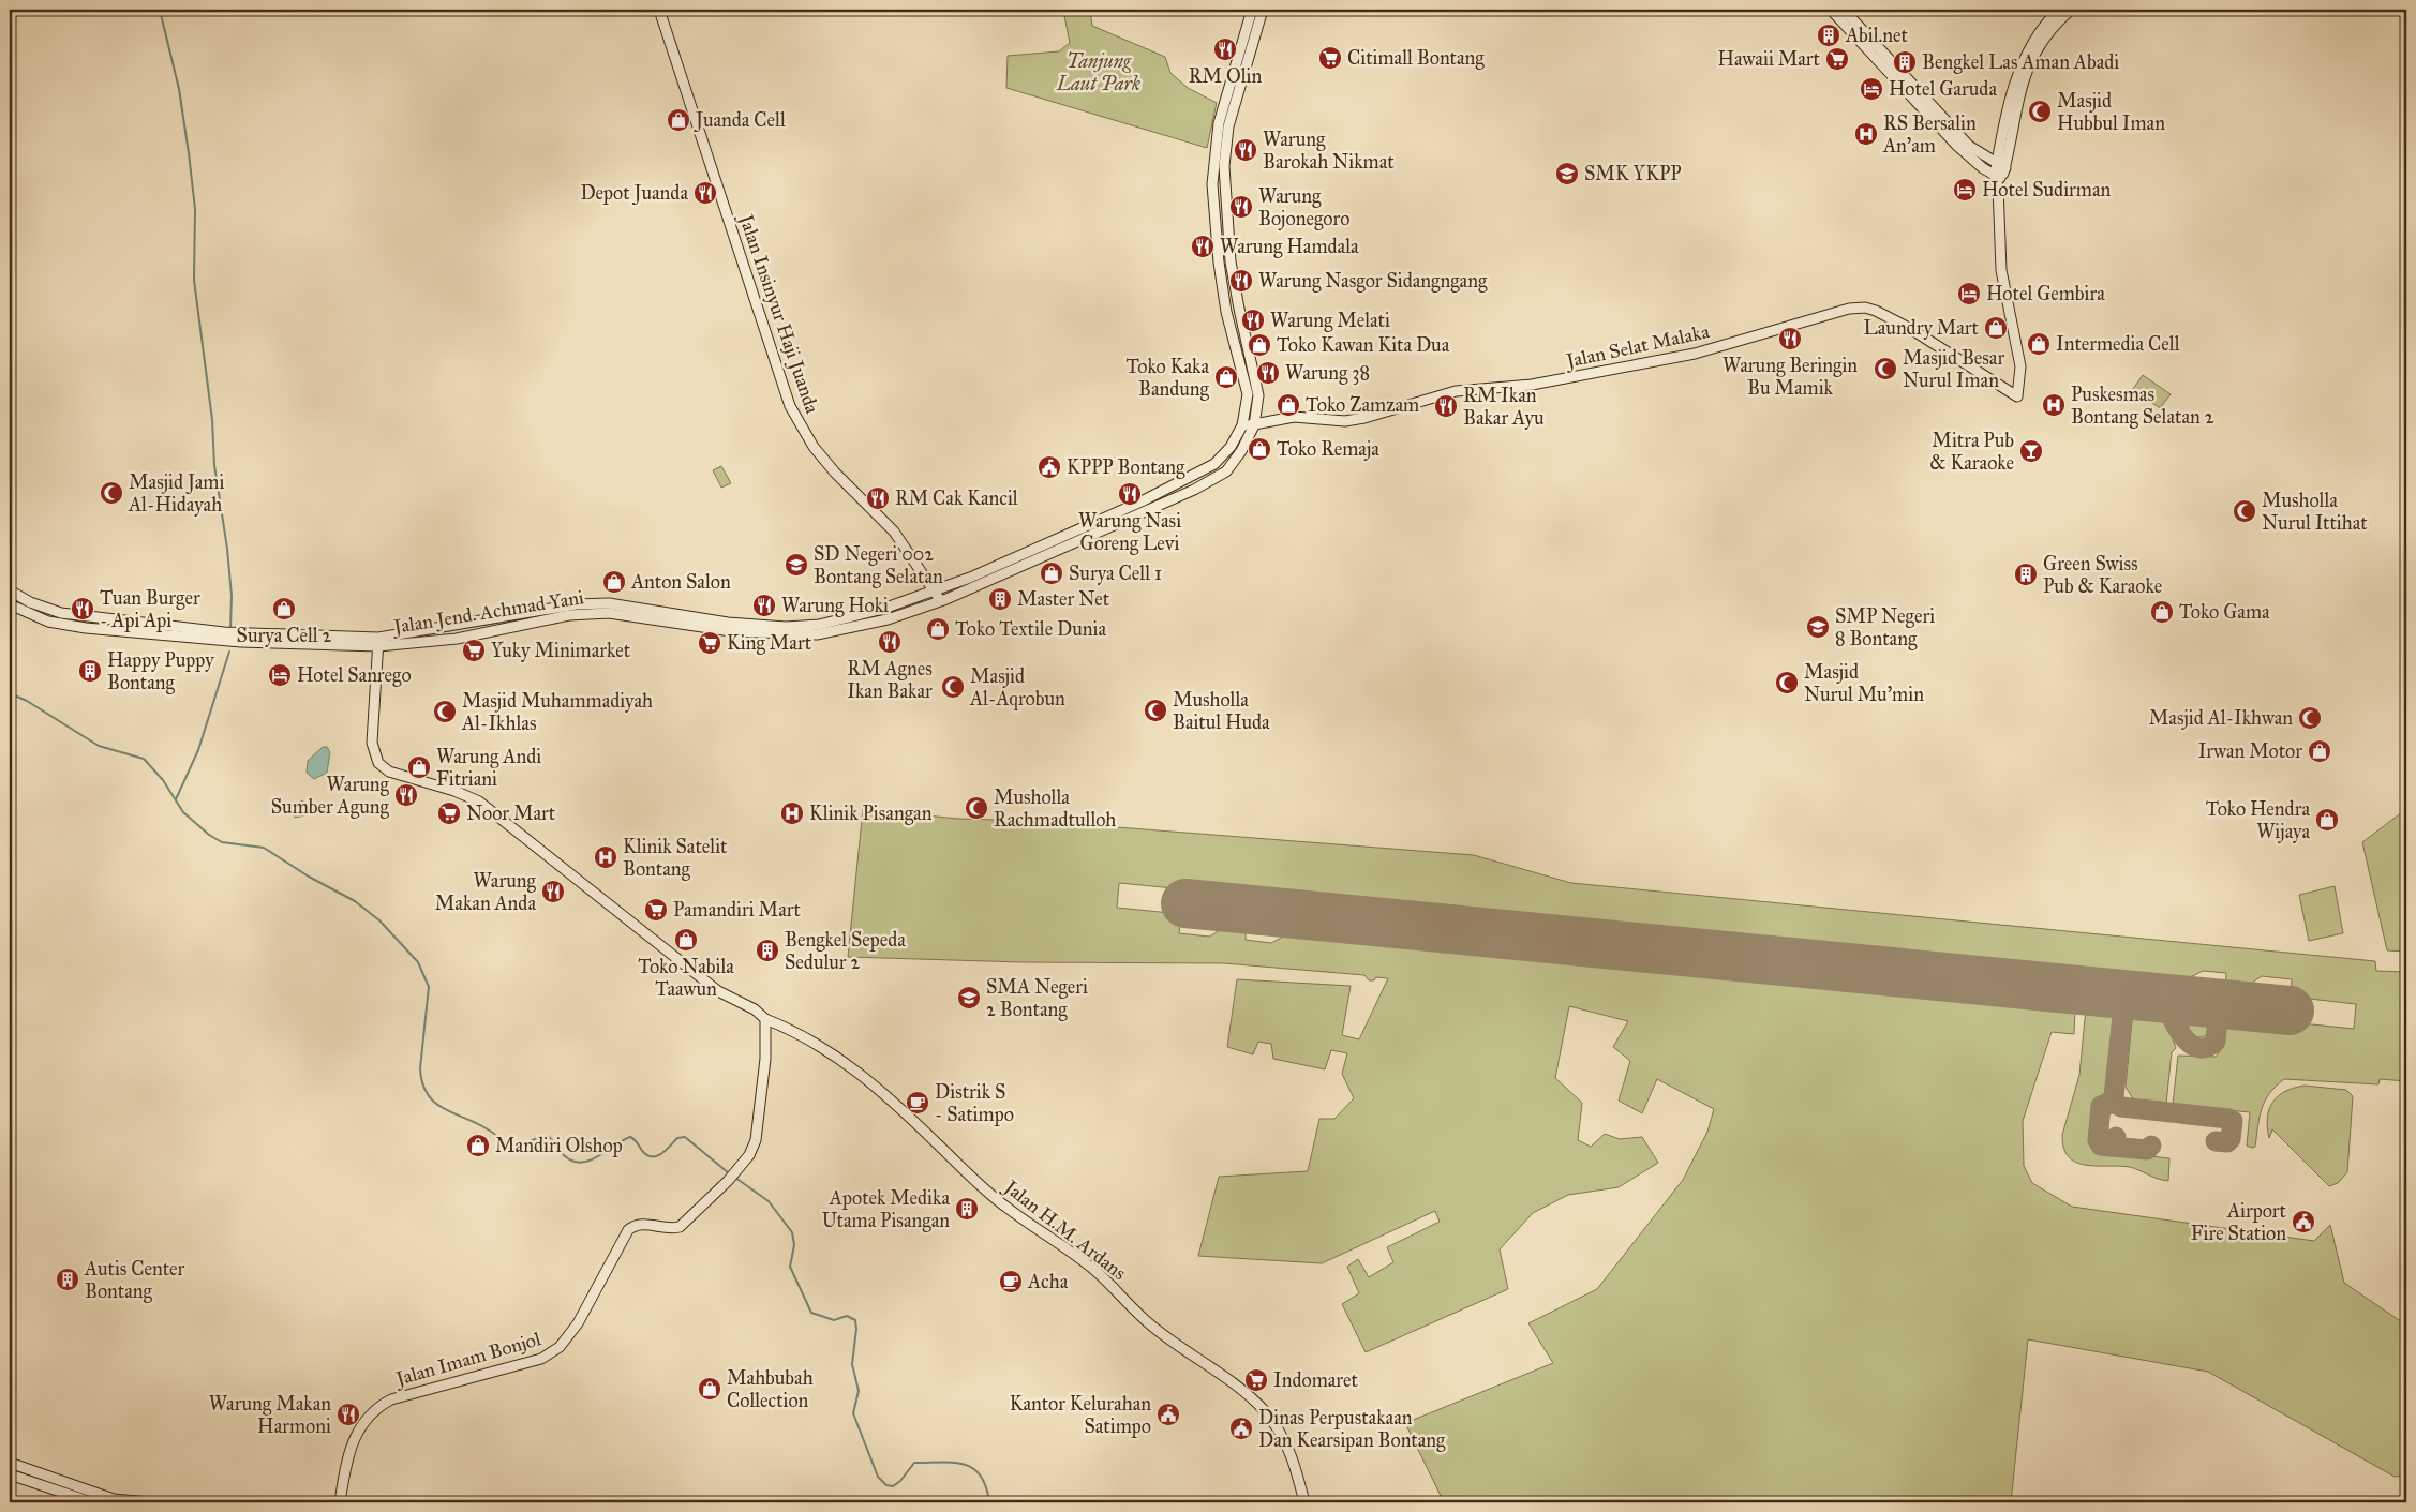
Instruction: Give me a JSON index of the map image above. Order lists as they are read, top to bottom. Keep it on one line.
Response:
{"streets":{"street":["Jalan Insinyur Haji Juanda","Jalan Selat Malaka","Jalan Jend. Achmad Yani","Jalan H.M. Ardans","Jalan Imam Bonjol"]},"crossings":[["Jalan Insinyur Haji Juanda","Jalan Jend. Achmad Yani"],["Jalan Selat Malaka","Jalan Jend. Achmad Yani"],["Jalan H.M. Ardans","Jalan Imam Bonjol"]],"parks":["Tanjung Laut Park"],"places":{"building":["Abil.net","Bengkel Las Aman Abadi","Green Swiss Pub & Karaoke","Master Net","Happy Puppy Bontang","Bengkel Sepeda Sedulur 2","Apotek Medika Utama Pisangan","Autis Center Bontang"],"restaurant":["RM Olin","Warung Barokah Nikmat","Depot Juanda","Warung Bojonegoro","Warung Hamdala","Warung Nasgor Sidangngang","Warung Melati","Warung Beringin Bu Mamik","Warung 38","RM Ikan Bakar Ayu","Warung Nasi Goreng Levi","RM Cak Kancil","Warung Hoki","Tuan Burger - Api Api","RM Agnes Ikan Bakar","Warung Sumber Agung","Warung Makan Anda","Warung Makan Harmoni"],"supermarket":["Citimall Bontang","Hawaii Mart","King Mart","Yuky Minimarket","Noor Mart","Pamandiri Mart","Indomaret"],"hotel":["Hotel Garuda","Hotel Sudirman","Hotel Gembira","Hotel Sanrego"],"mosque":["Masjid Hubbul Iman","Masjid Besar Nurul Iman","Masjid Jami Al-Hidayah","Musholla Nurul Ittihat","Masjid Nurul Mu'min","Masjid Al-Aqrobun","Musholla Baitul Huda","Masjid Muhammadiyah Al-Ikhlas","Masjid Al-Ikhwan","Musholla Rachmadtulloh"],"shop":["Juanda Cell","Laundry Mart","Intermedia Cell","Toko Kawan Kita Dua","Toko Kaka Bandung","Toko Zamzam","Toko Remaja","Surya Cell 1","Anton Salon","Surya Cell 2","Toko Gama","Toko Textile Dunia","Irwan Motor","Warung Andi Fitriani","Toko Hendra Wijaya","Toko Nabila Taawun","Mandiri Olshop","Mahbubah Collection"],"hospital":["RS Bersalin An'am","Puskesmas Bontang Selatan 2","Klinik Pisangan","Klinik Satelit Bontang"],"school or university":["SMK YKPP","SD Negeri 002 Bontang Selatan","SMP Negeri 8 Bontang","SMA Negeri 2 Bontang"],"bar":["Mitra Pub & Karaoke"],"public building":["KPPP Bontang","Airport Fire Station","Kantor Kelurahan Satimpo","Dinas Perpustakaan Dan Kearsipan Bontang"],"cafe":["Distrik S - Satimpo","Acha"]}}
